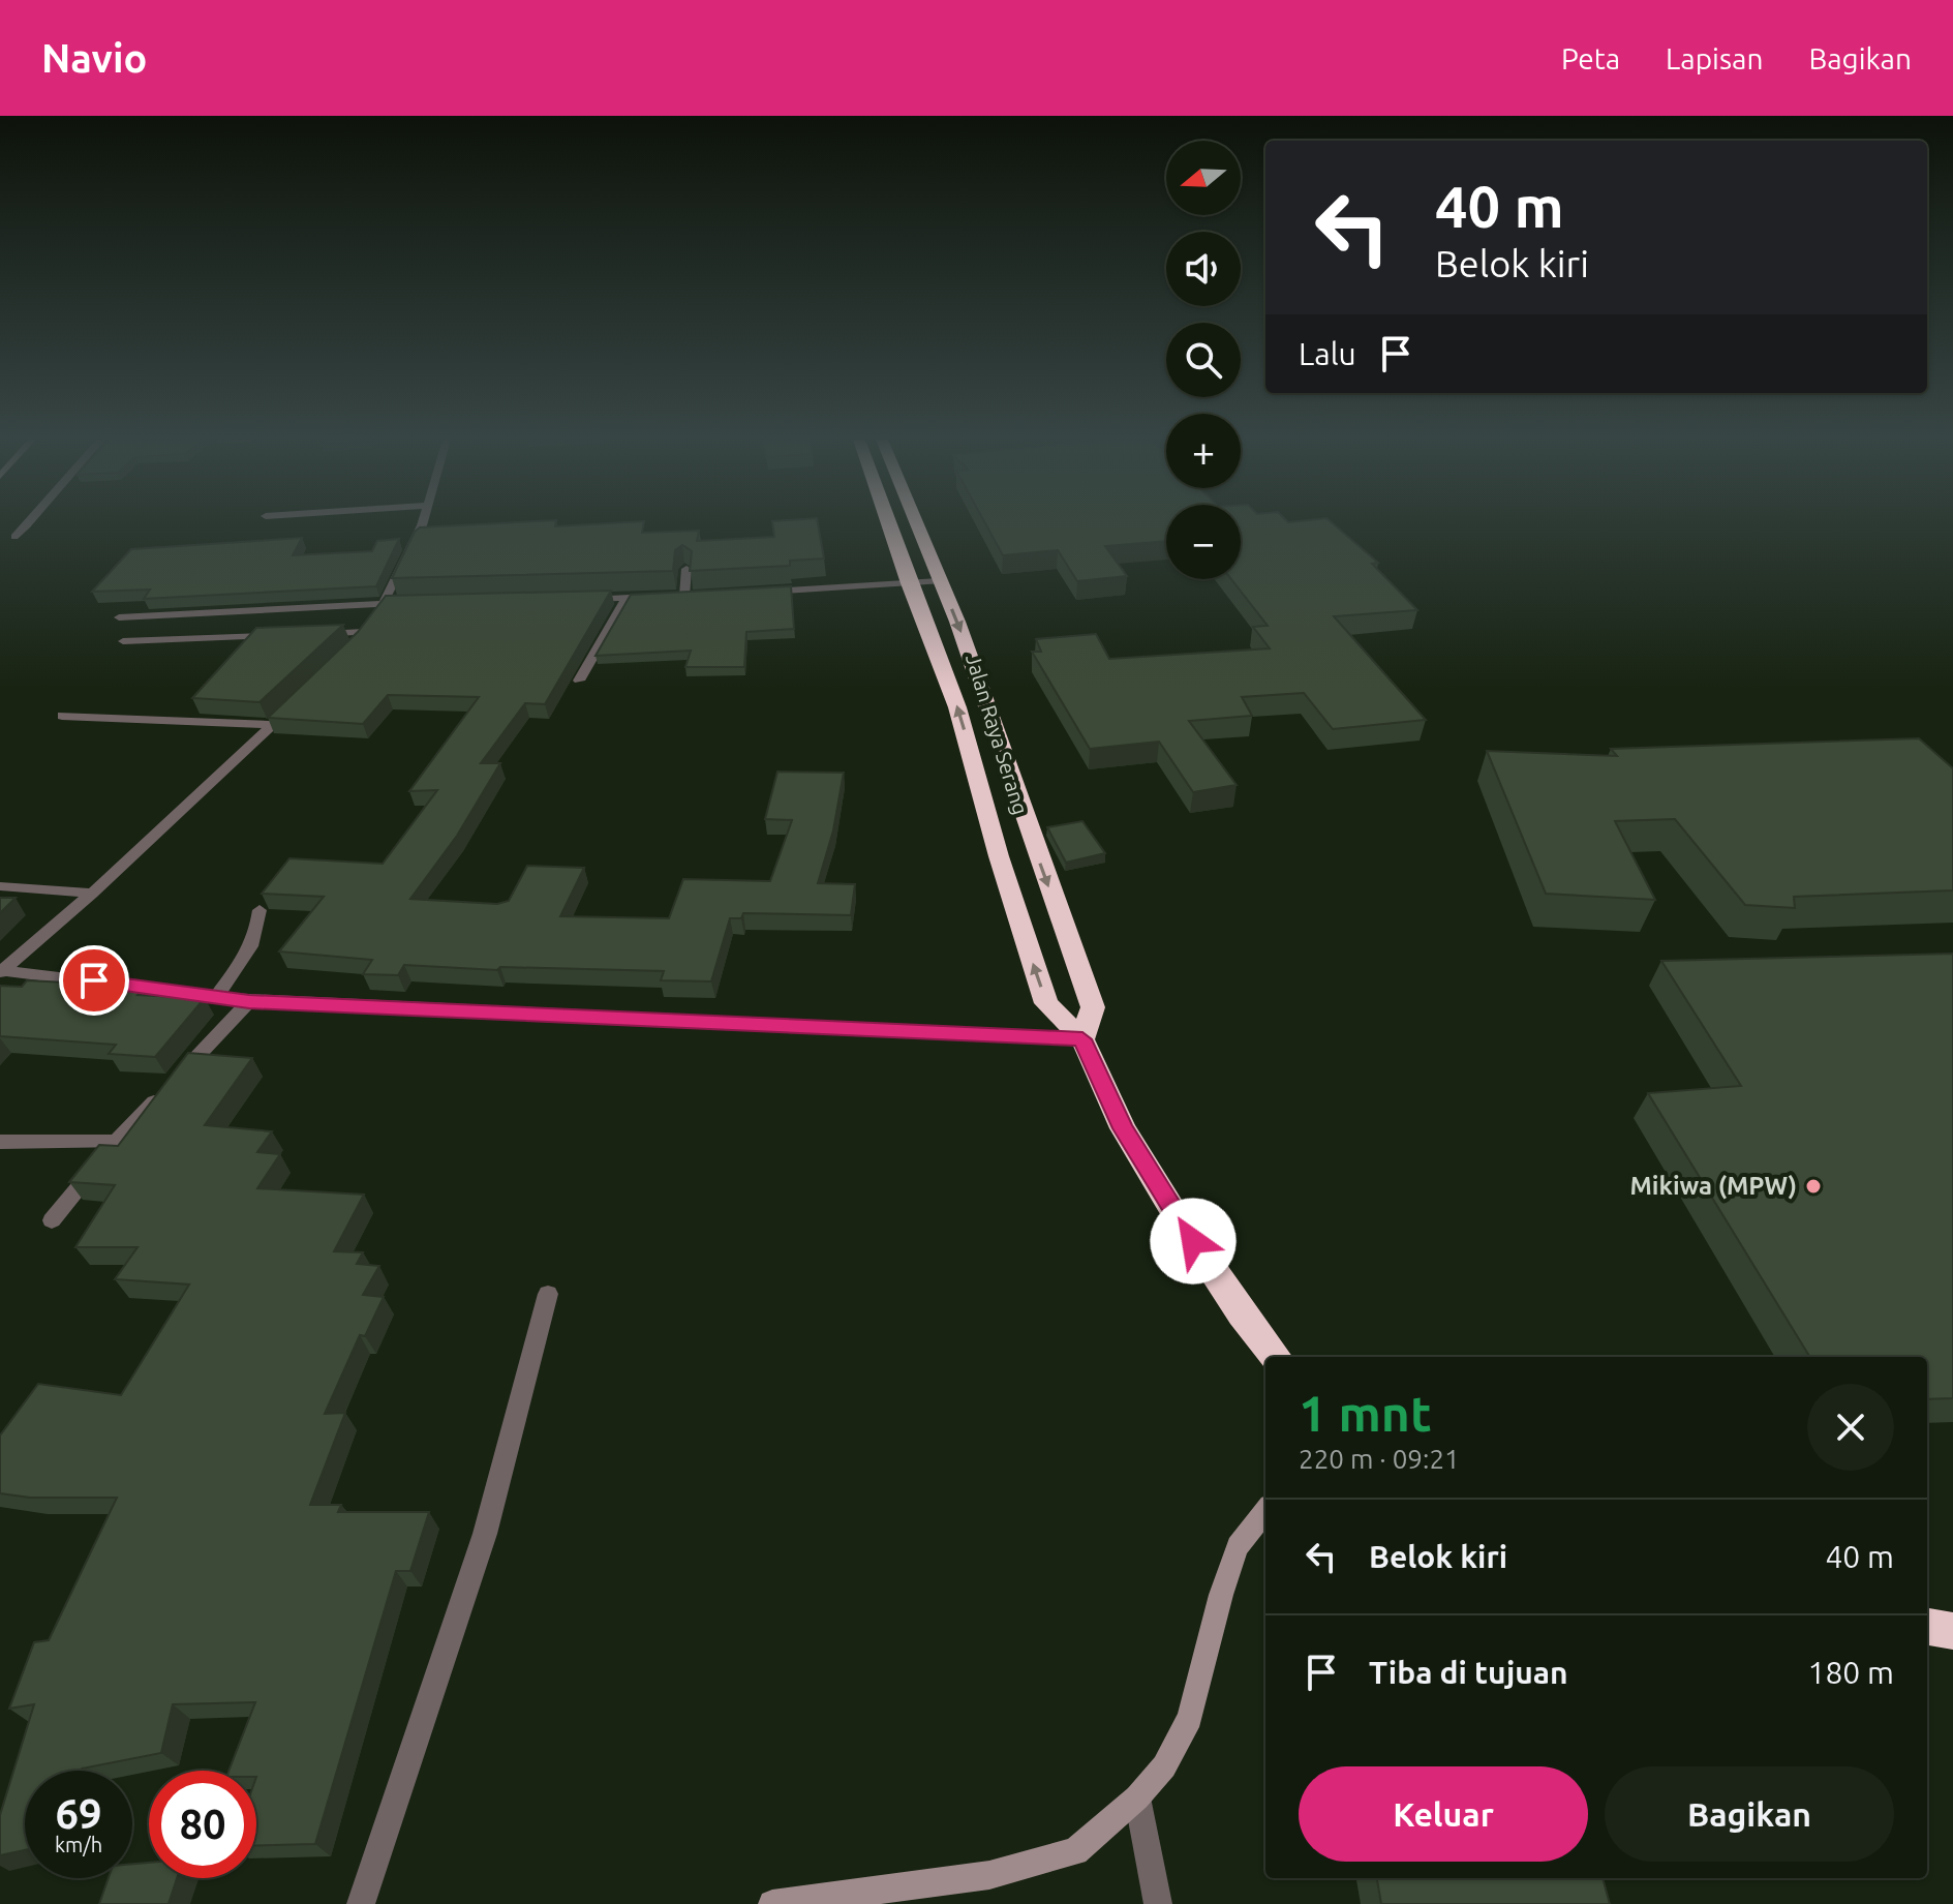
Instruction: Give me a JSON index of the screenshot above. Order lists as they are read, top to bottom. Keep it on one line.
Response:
{"streets":{"highway":["Jalan Raya Serang"]},"places":["Mikiwa (MPW)"],"north":"left","page":{"header":"Navio","nav":["Peta","Lapisan","Bagikan"],"map_buttons":["+","−"],"turn":["40 m","Belok kiri"],"then":"Lalu","heading":["1 mnt","220 m · 09:21"],"list":[{"name":"Belok kiri","value":"40 m"},{"name":"Tiba di tujuan","value":"180 m"}],"buttons":["Keluar","Bagikan"],"speed":"69 km/h","limit":"80"}}
